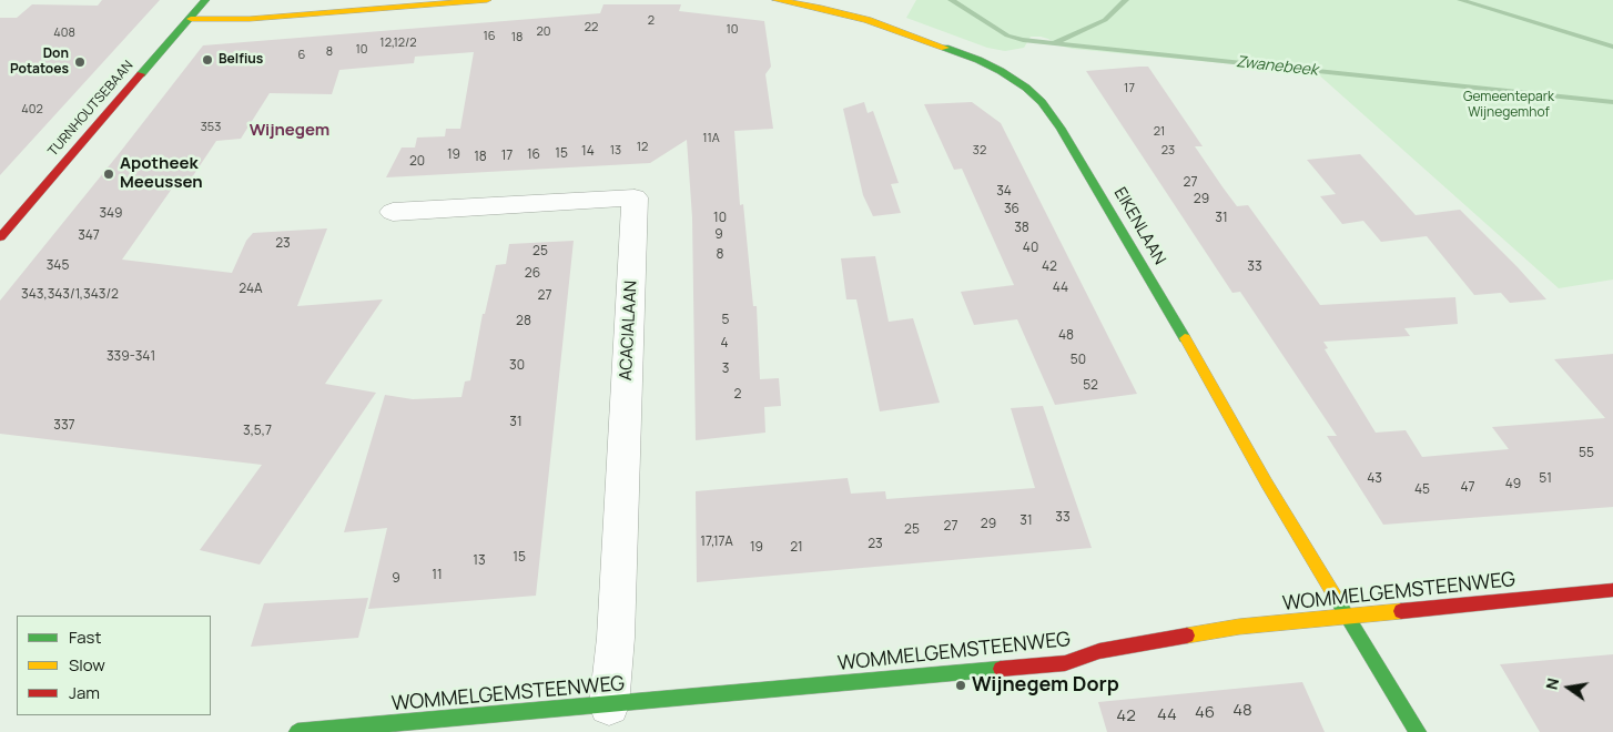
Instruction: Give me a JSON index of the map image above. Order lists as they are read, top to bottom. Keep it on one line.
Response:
{"streets":{"street":["TURNHOUTSEBAAN","EIKENLAAN","ACACIALAAN","WOMMELGEMSTEENWEG"]},"crossings":[["EIKENLAAN","WOMMELGEMSTEENWEG"],["ACACIALAAN","WOMMELGEMSTEENWEG"]],"districts":["Wijnegem"],"water":["Zwanebeek"],"parks":["Gemeentepark Wijnegemhof"],"places":["Belfius","Don Potatoes","Apotheek Meeussen","Wijnegem Dorp"],"house_numbers":["2","22","10","20","408","16","18","12,12/2","10","8","6","17","402","353","21","11A","12","13","32","23","14","15","19","16","17","18","20","27","34","29","36","349","10","31","38","9","347","23","40","25","8","345","42","33","26","44","24A","343,343/1,343/2","27","5","28","48","4","339-341","50","30","3","52","2","31","337","3,5,7","55","43","51","49","47","45","33","31","29","27","25","17,17A","23","19","21","15","13","11","9","48","46","44","42"],"legend":["Fast","Slow","Jam"],"north":"left"}
